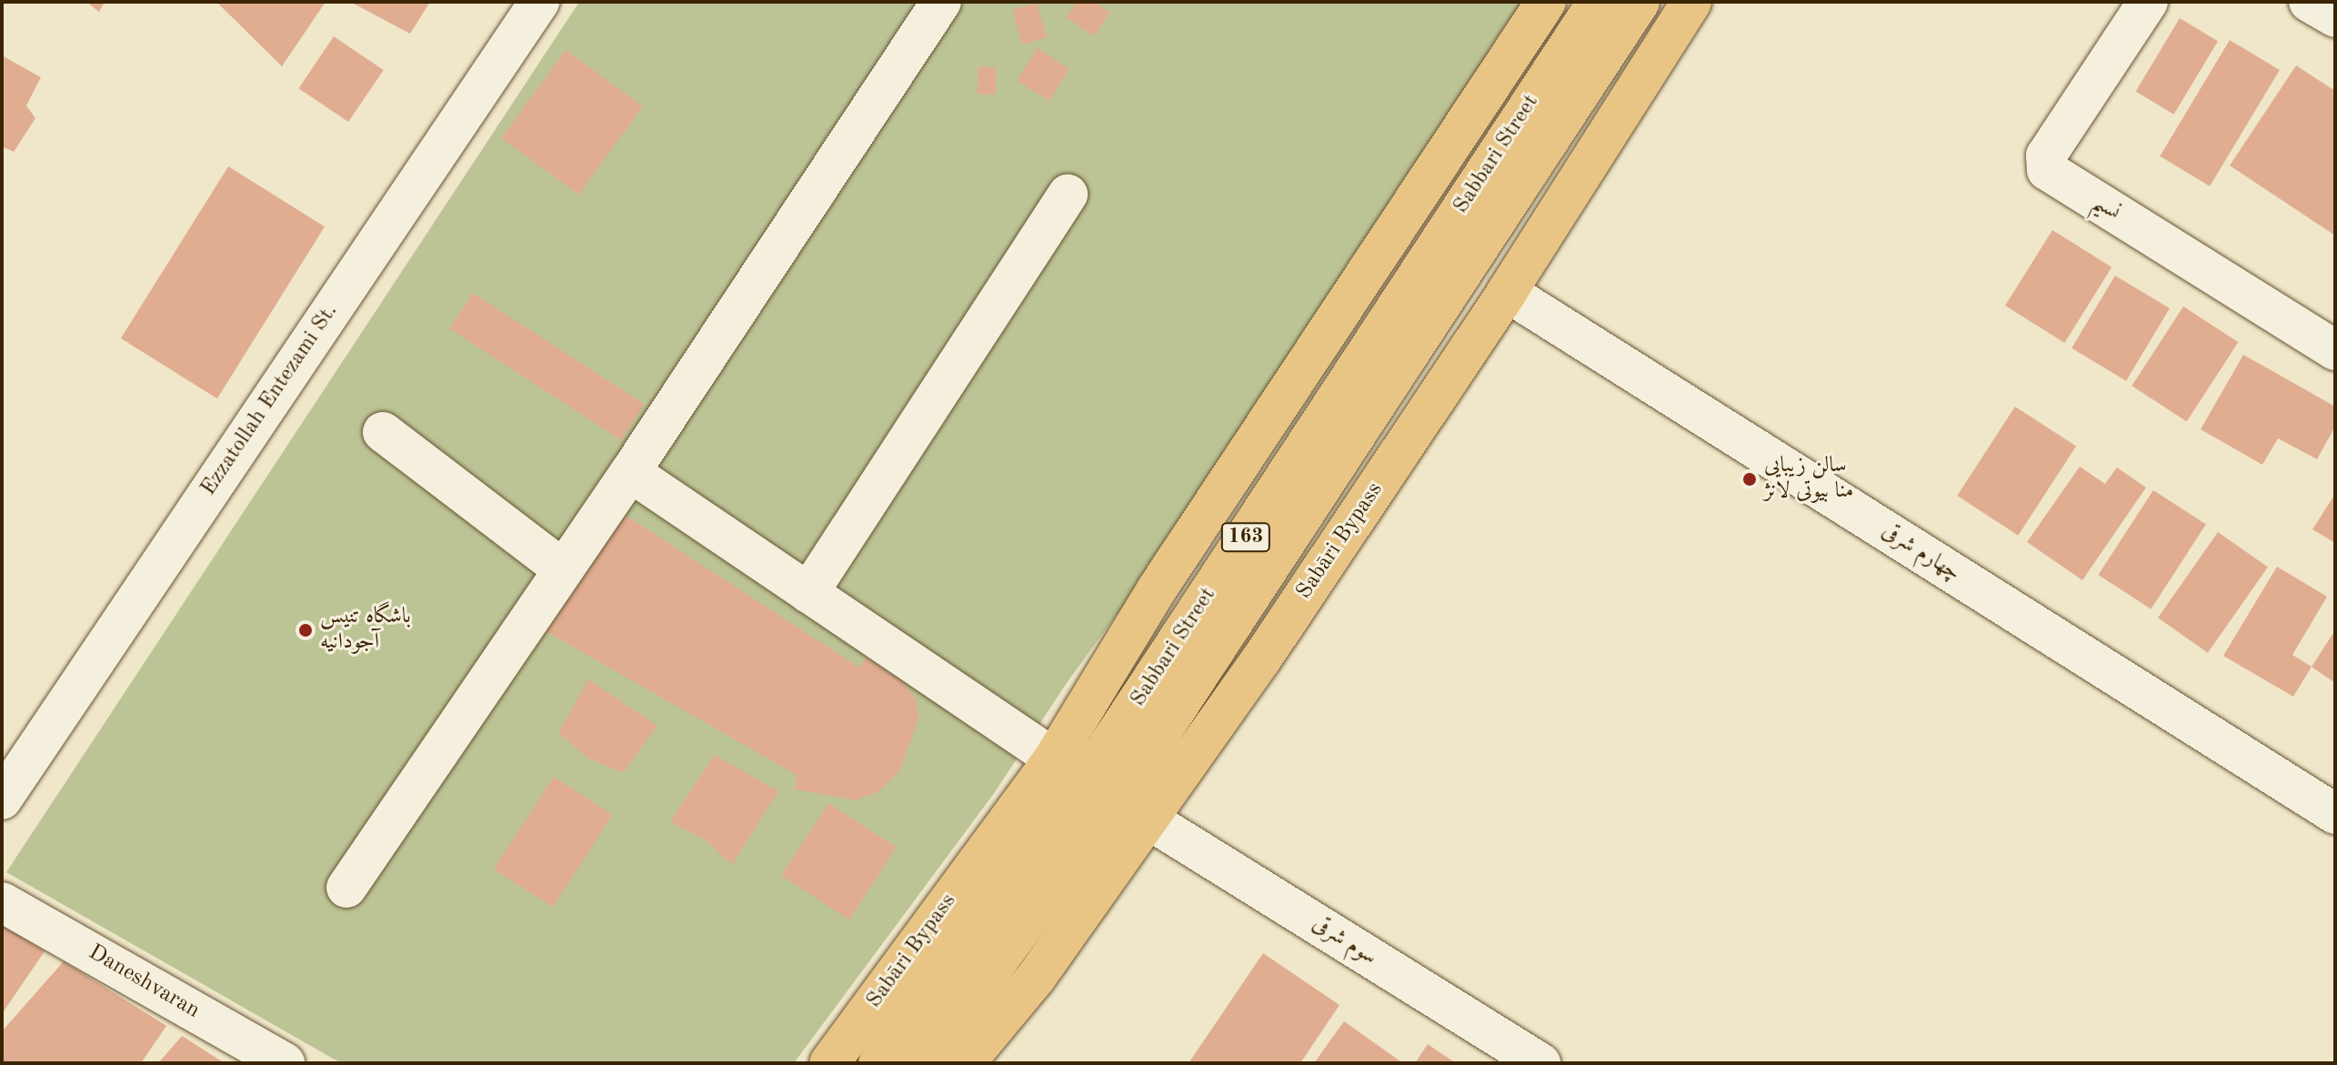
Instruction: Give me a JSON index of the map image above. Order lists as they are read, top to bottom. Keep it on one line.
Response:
{"streets":{"main road":["Sabbari Street","163","Sabāri Bypass"],"street":["نسیم","Ezzatollah Entezami St.","چهارم شرقی","سوم شرقی","Daneshvaran"]},"crossings":[["Sabāri Bypass","چهارم شرقی"],["Sabāri Bypass","سوم شرقی"]],"places":["سالن زیبایی منا بیوتی لانژ","باشگاه تنیس آجودانیه"]}
